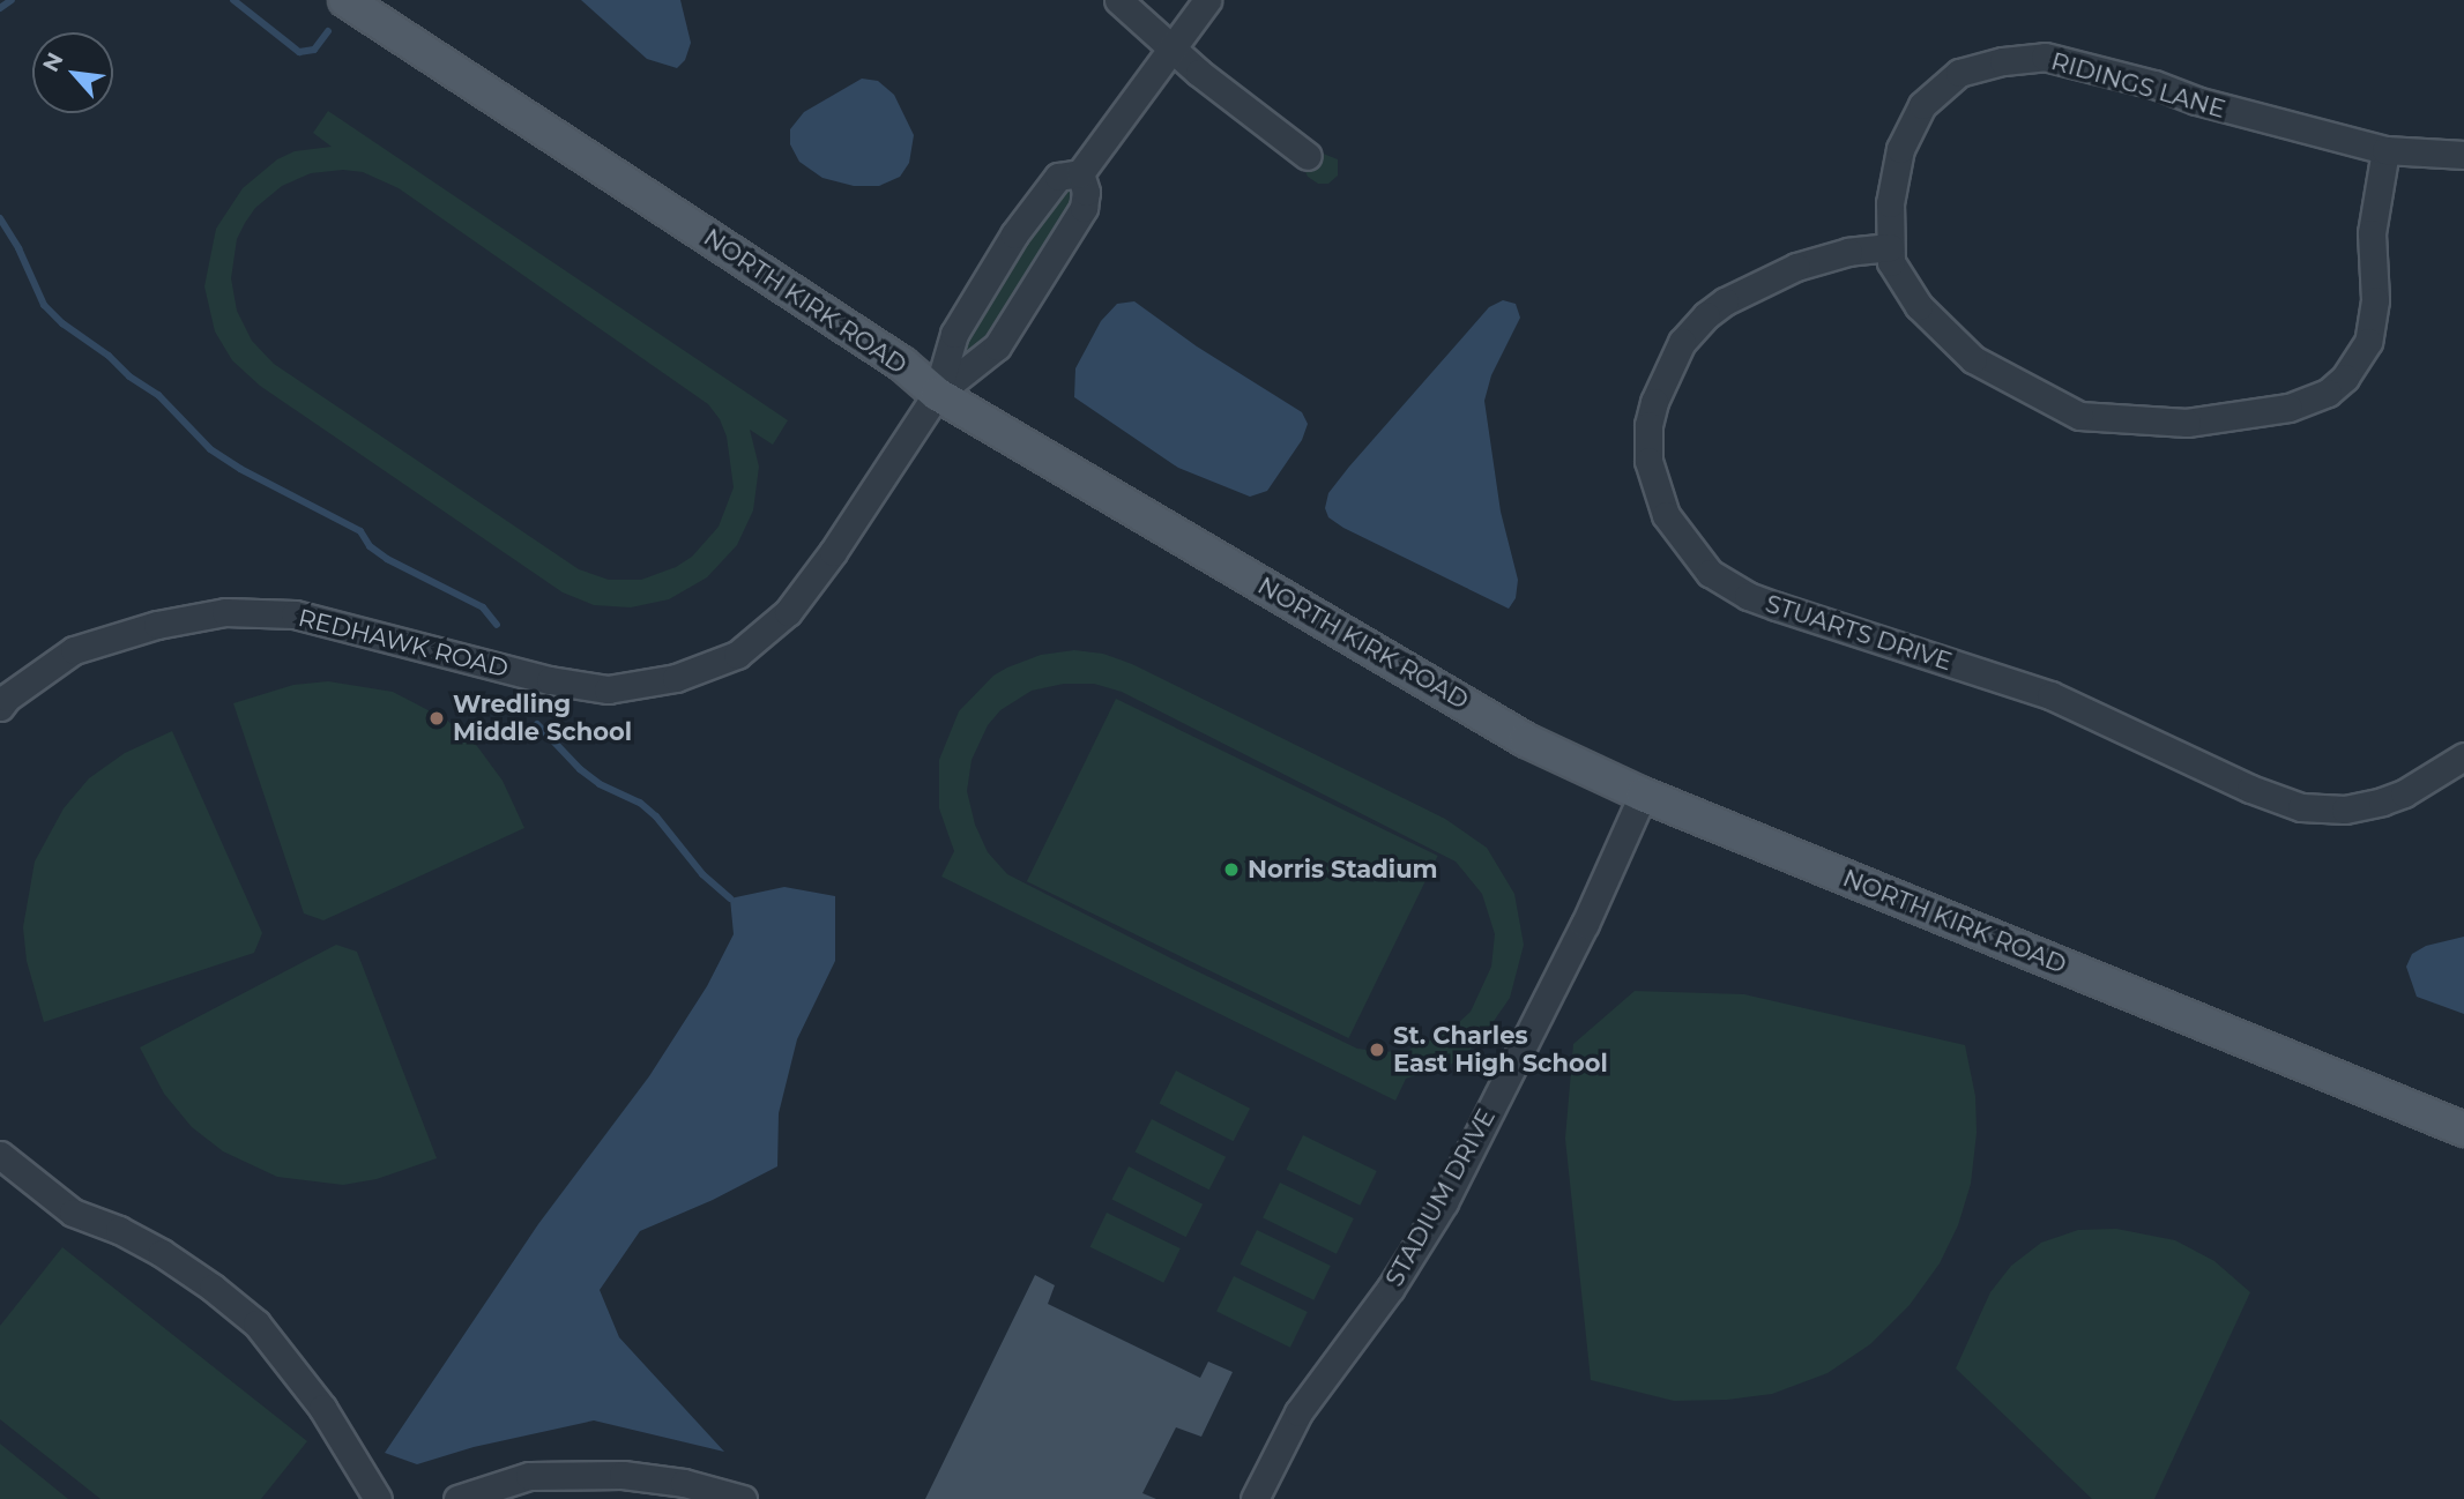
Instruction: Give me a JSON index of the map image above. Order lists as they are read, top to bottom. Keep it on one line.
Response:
{"streets":{"main road":["NORTH KIRK ROAD"],"street":["RIDINGS LANE","STUARTS DRIVE","REDHAWK ROAD","STADIUM DRIVE"]},"crossings":[["RIDINGS LANE","STUARTS DRIVE"],["NORTH KIRK ROAD","REDHAWK ROAD"],["NORTH KIRK ROAD","STADIUM DRIVE"]],"places":["Wredling Middle School","Norris Stadium","St. Charles East High School"],"north":"top left"}
